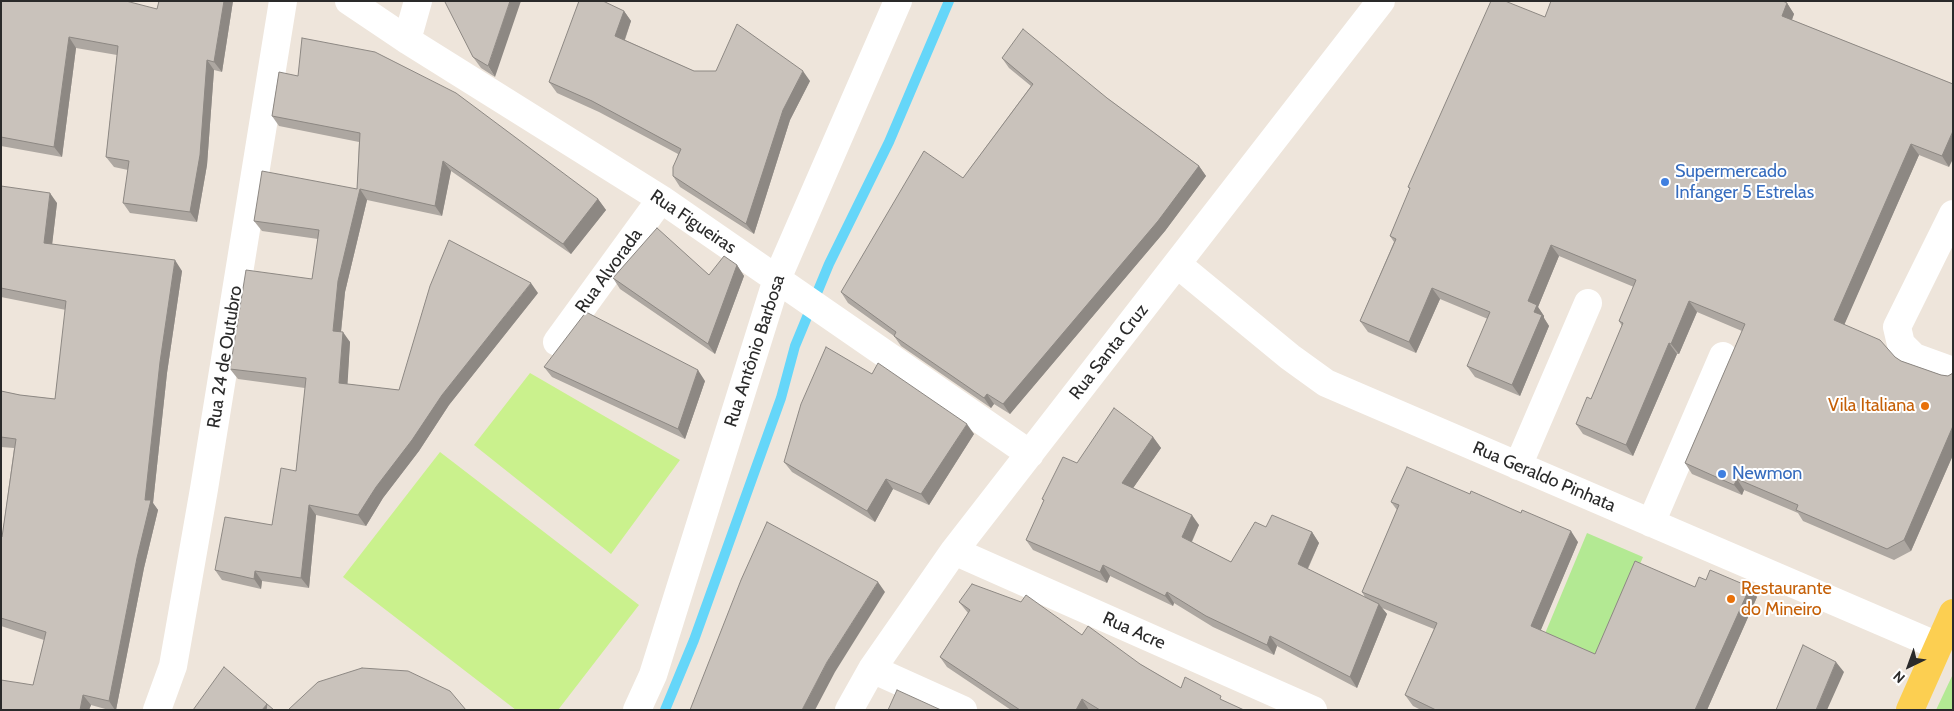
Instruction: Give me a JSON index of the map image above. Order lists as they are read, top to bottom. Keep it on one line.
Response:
{"streets":{"street":["Rua Figueiras","Rua Alvorada","Rua Antônio Barbosa","Rua Santa Cruz","Rua 24 de Outubro","Rua Geraldo Pinhata","Rua Acre"]},"crossings":[["Rua Figueiras","Rua Alvorada"],["Rua Figueiras","Rua Antônio Barbosa"],["Rua Figueiras","Rua Santa Cruz"],["Rua Santa Cruz","Rua Geraldo Pinhata"],["Rua Santa Cruz","Rua Acre"]],"places":["Supermercado Infanger 5 Estrelas","Vila Italiana","Newmon","Restaurante do Mineiro"],"north":"bottom left"}
